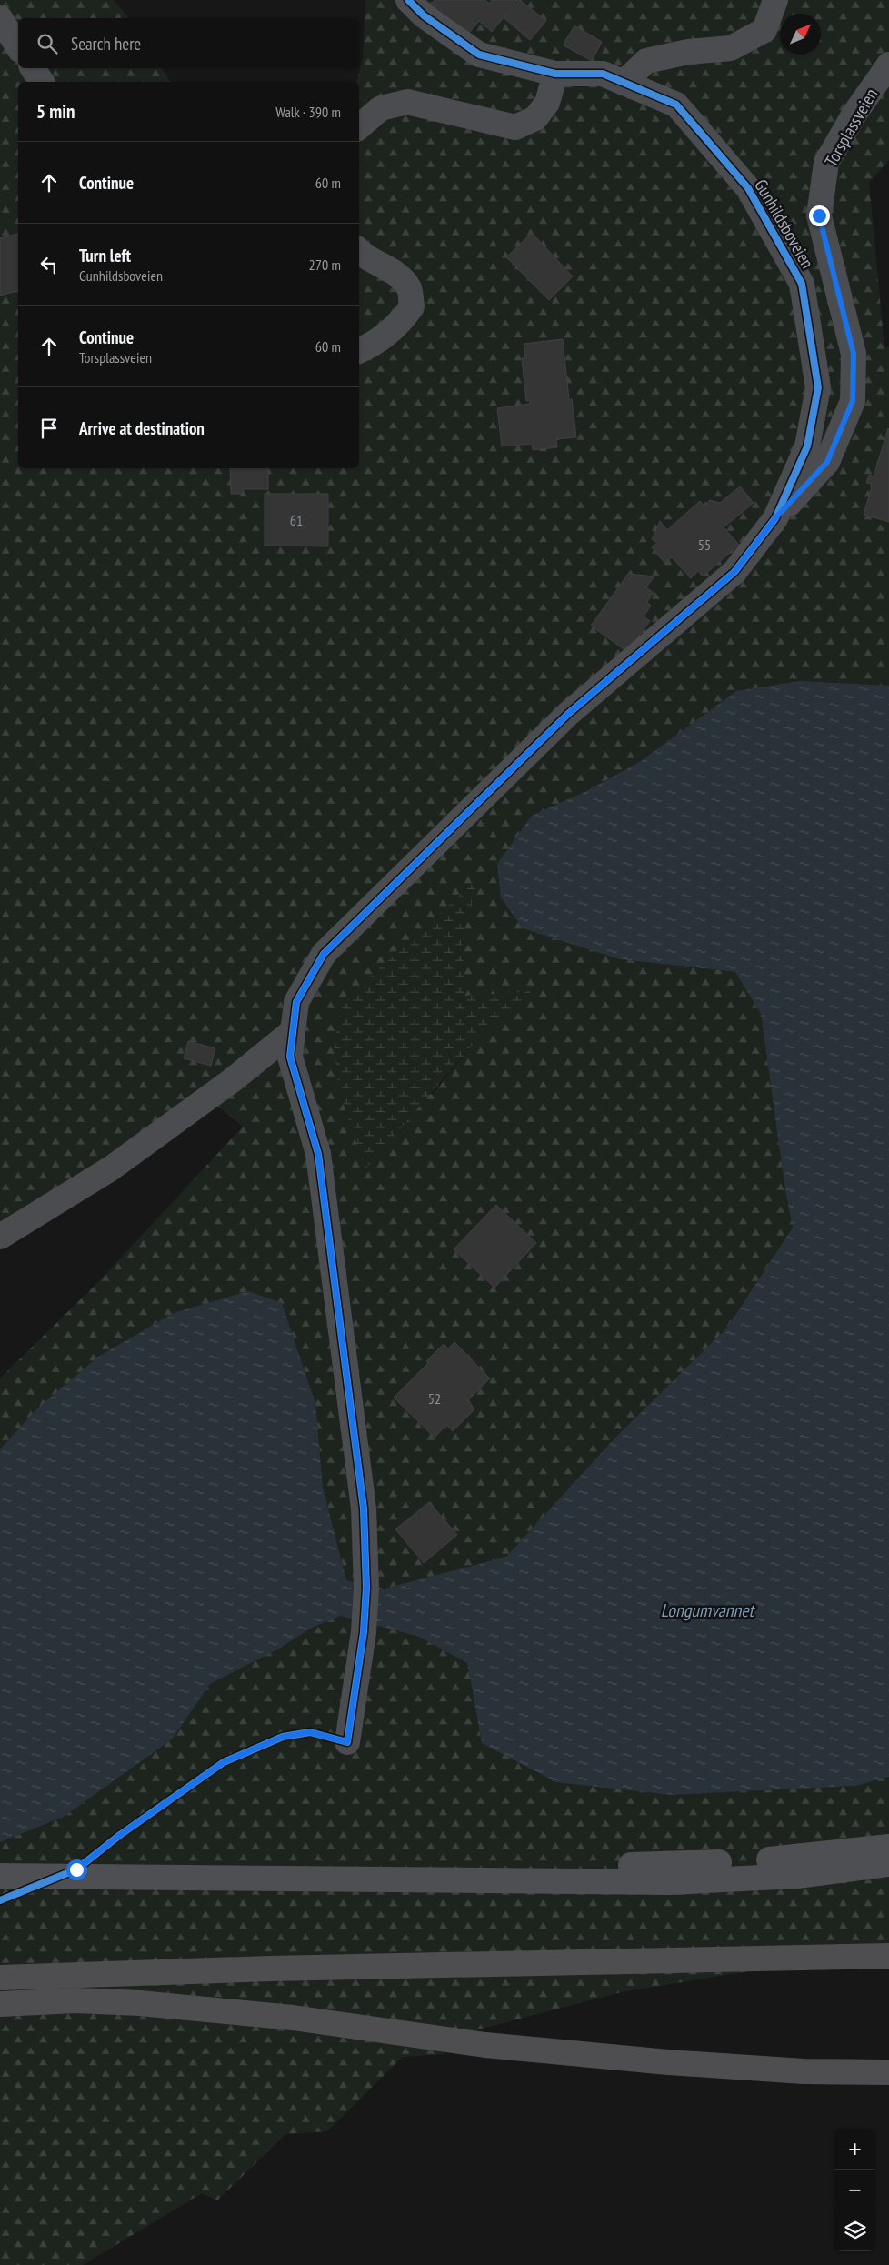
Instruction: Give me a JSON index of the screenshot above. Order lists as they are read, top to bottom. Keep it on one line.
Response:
{"streets":{"street":["Torsplassveien","Gunhildsboveien"]},"crossings":[["Torsplassveien","Gunhildsboveien"]],"water":["Longumvannet"],"house_numbers":["61","55","52"],"north":"top right","page":{"search":"Search here","heading":["5 min","Walk · 390 m"],"list":[["Continue","60 m"],["Turn left","Gunhildsboveien","270 m"],["Continue","Torsplassveien","60 m"],"Arrive at destination"],"map_buttons":["+","−"]}}
